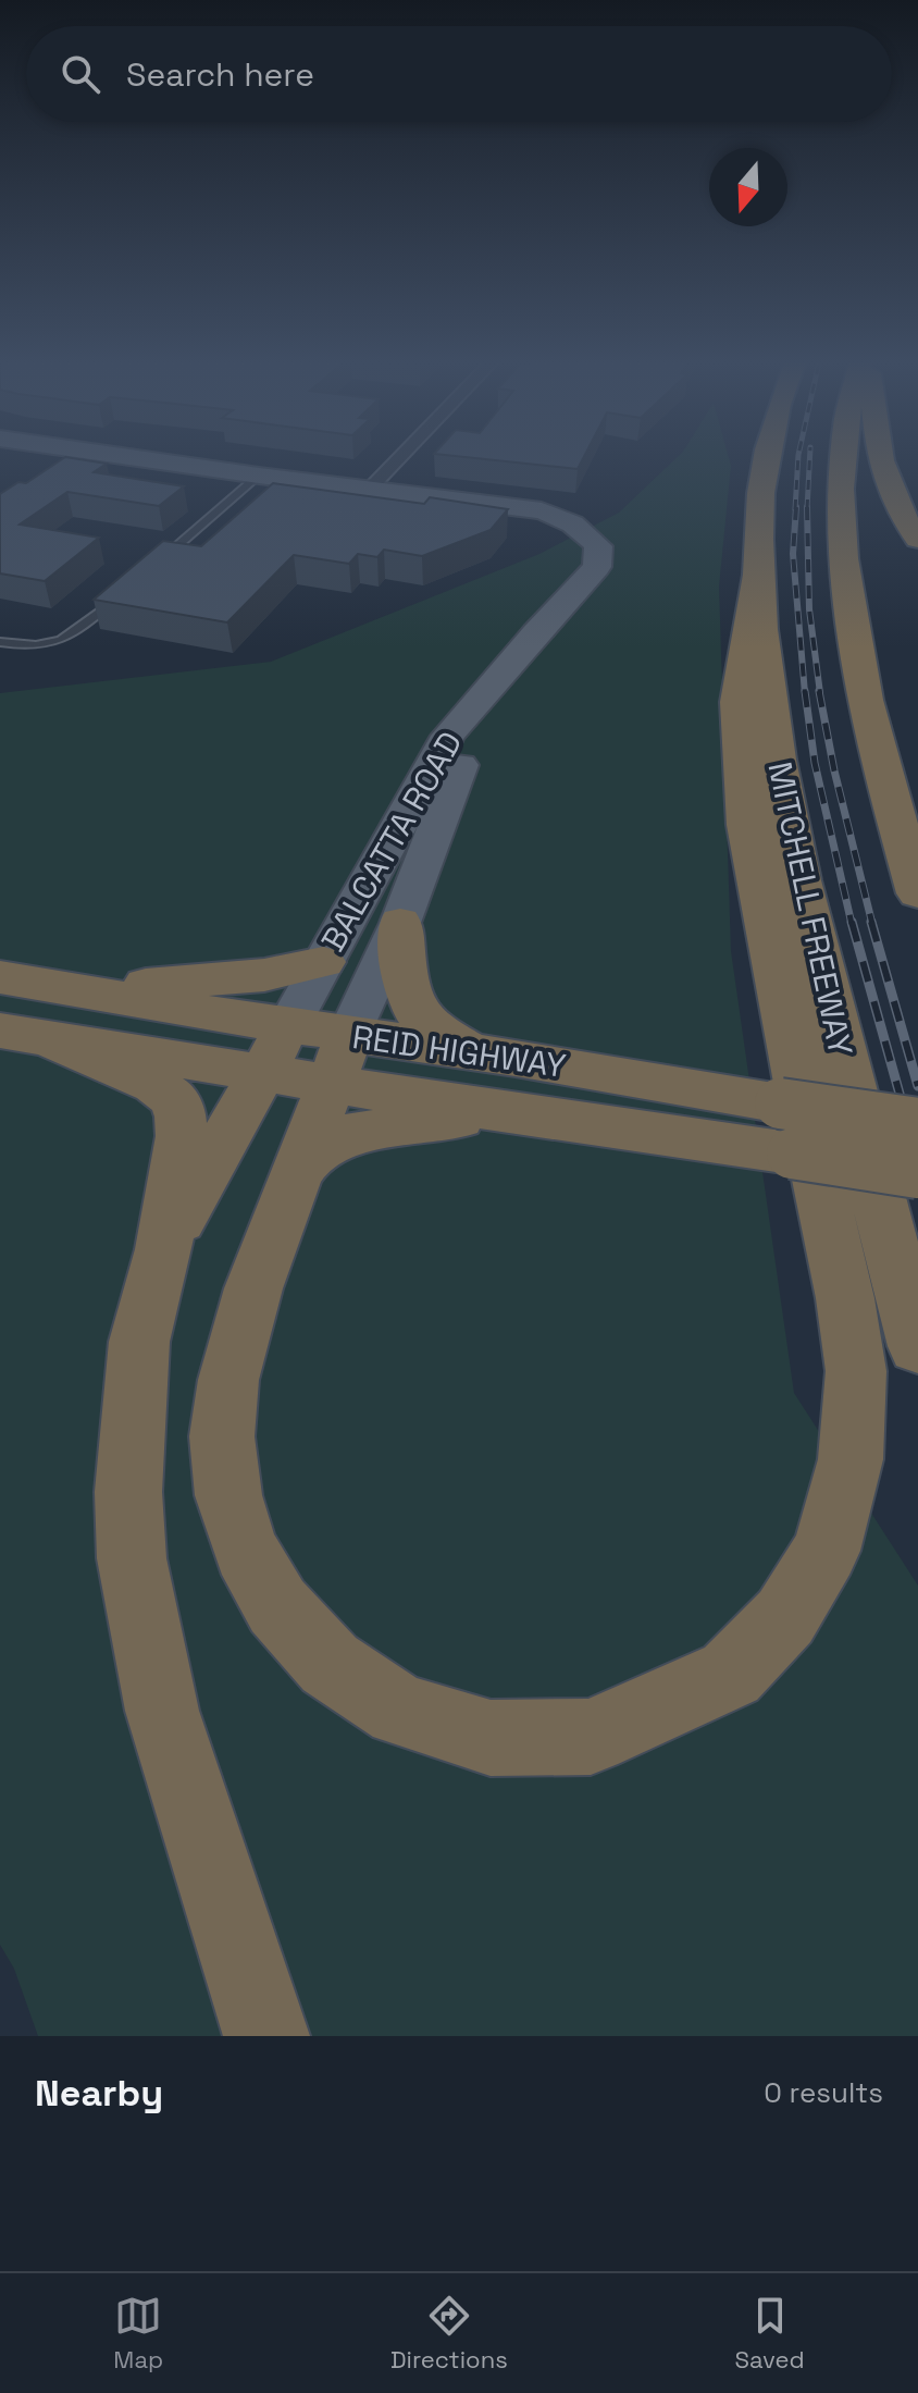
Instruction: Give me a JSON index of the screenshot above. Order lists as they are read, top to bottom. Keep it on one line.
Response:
{"streets":{"highway":["MITCHELL FREEWAY","REID HIGHWAY"],"main road":["BALCATTA ROAD"]},"crossings":[["BALCATTA ROAD","REID HIGHWAY"]],"north":"bottom","page":{"search":"Search here","heading":["Nearby","0 results"],"nav":["Map","Directions","Saved"]}}
